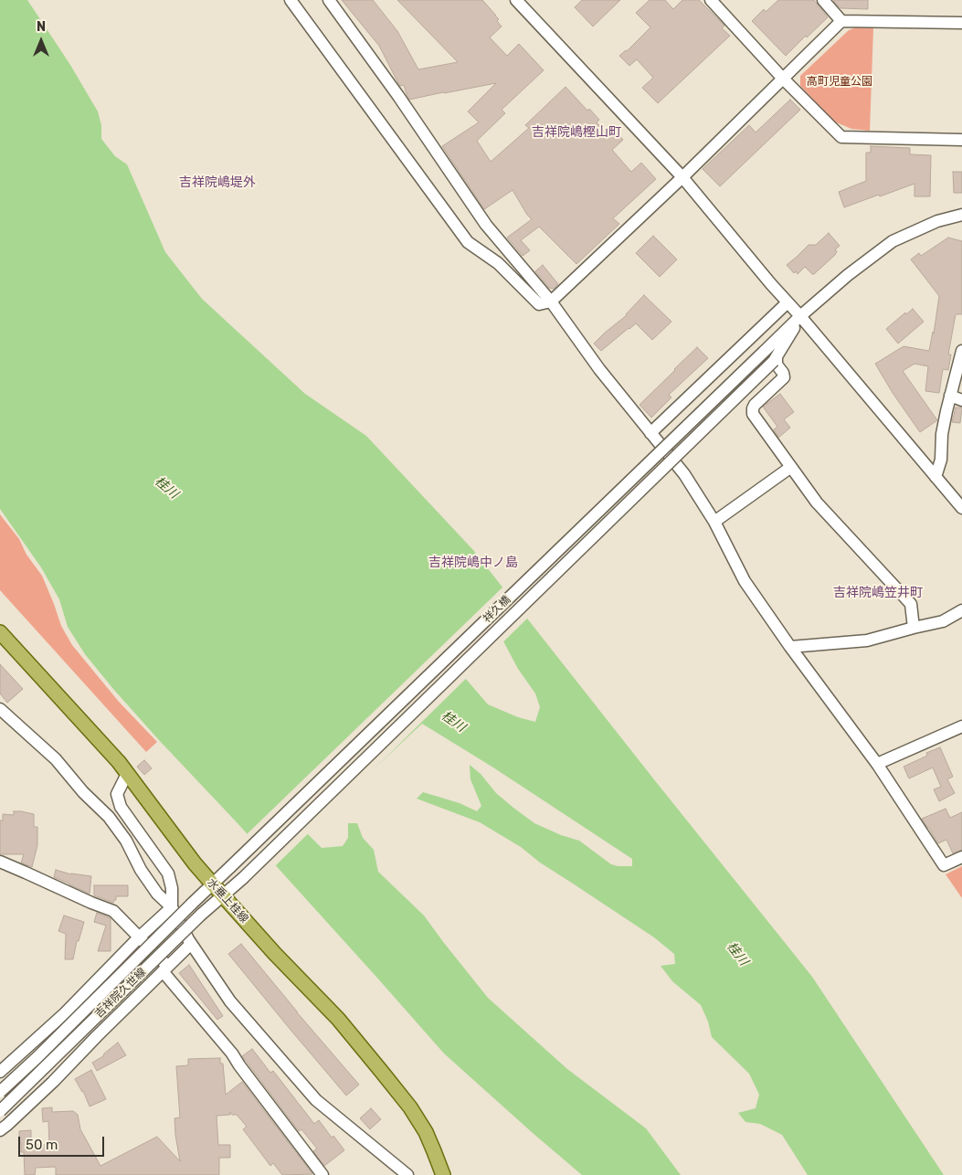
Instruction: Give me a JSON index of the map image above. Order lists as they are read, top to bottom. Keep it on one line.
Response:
{"streets":{"main road":["水垂上桂線"],"street":["祥久橋","吉祥院久世線"]},"crossings":[["祥久橋","吉祥院久世線"],["水垂上桂線","吉祥院久世線"]],"districts":["吉祥院嶋樫山町","吉祥院嶋堤外","吉祥院嶋中ノ島","吉祥院嶋笠井町"],"water":["桂川"],"parks":["高町児童公園"],"scale_bar":"50 m","north":"top"}
